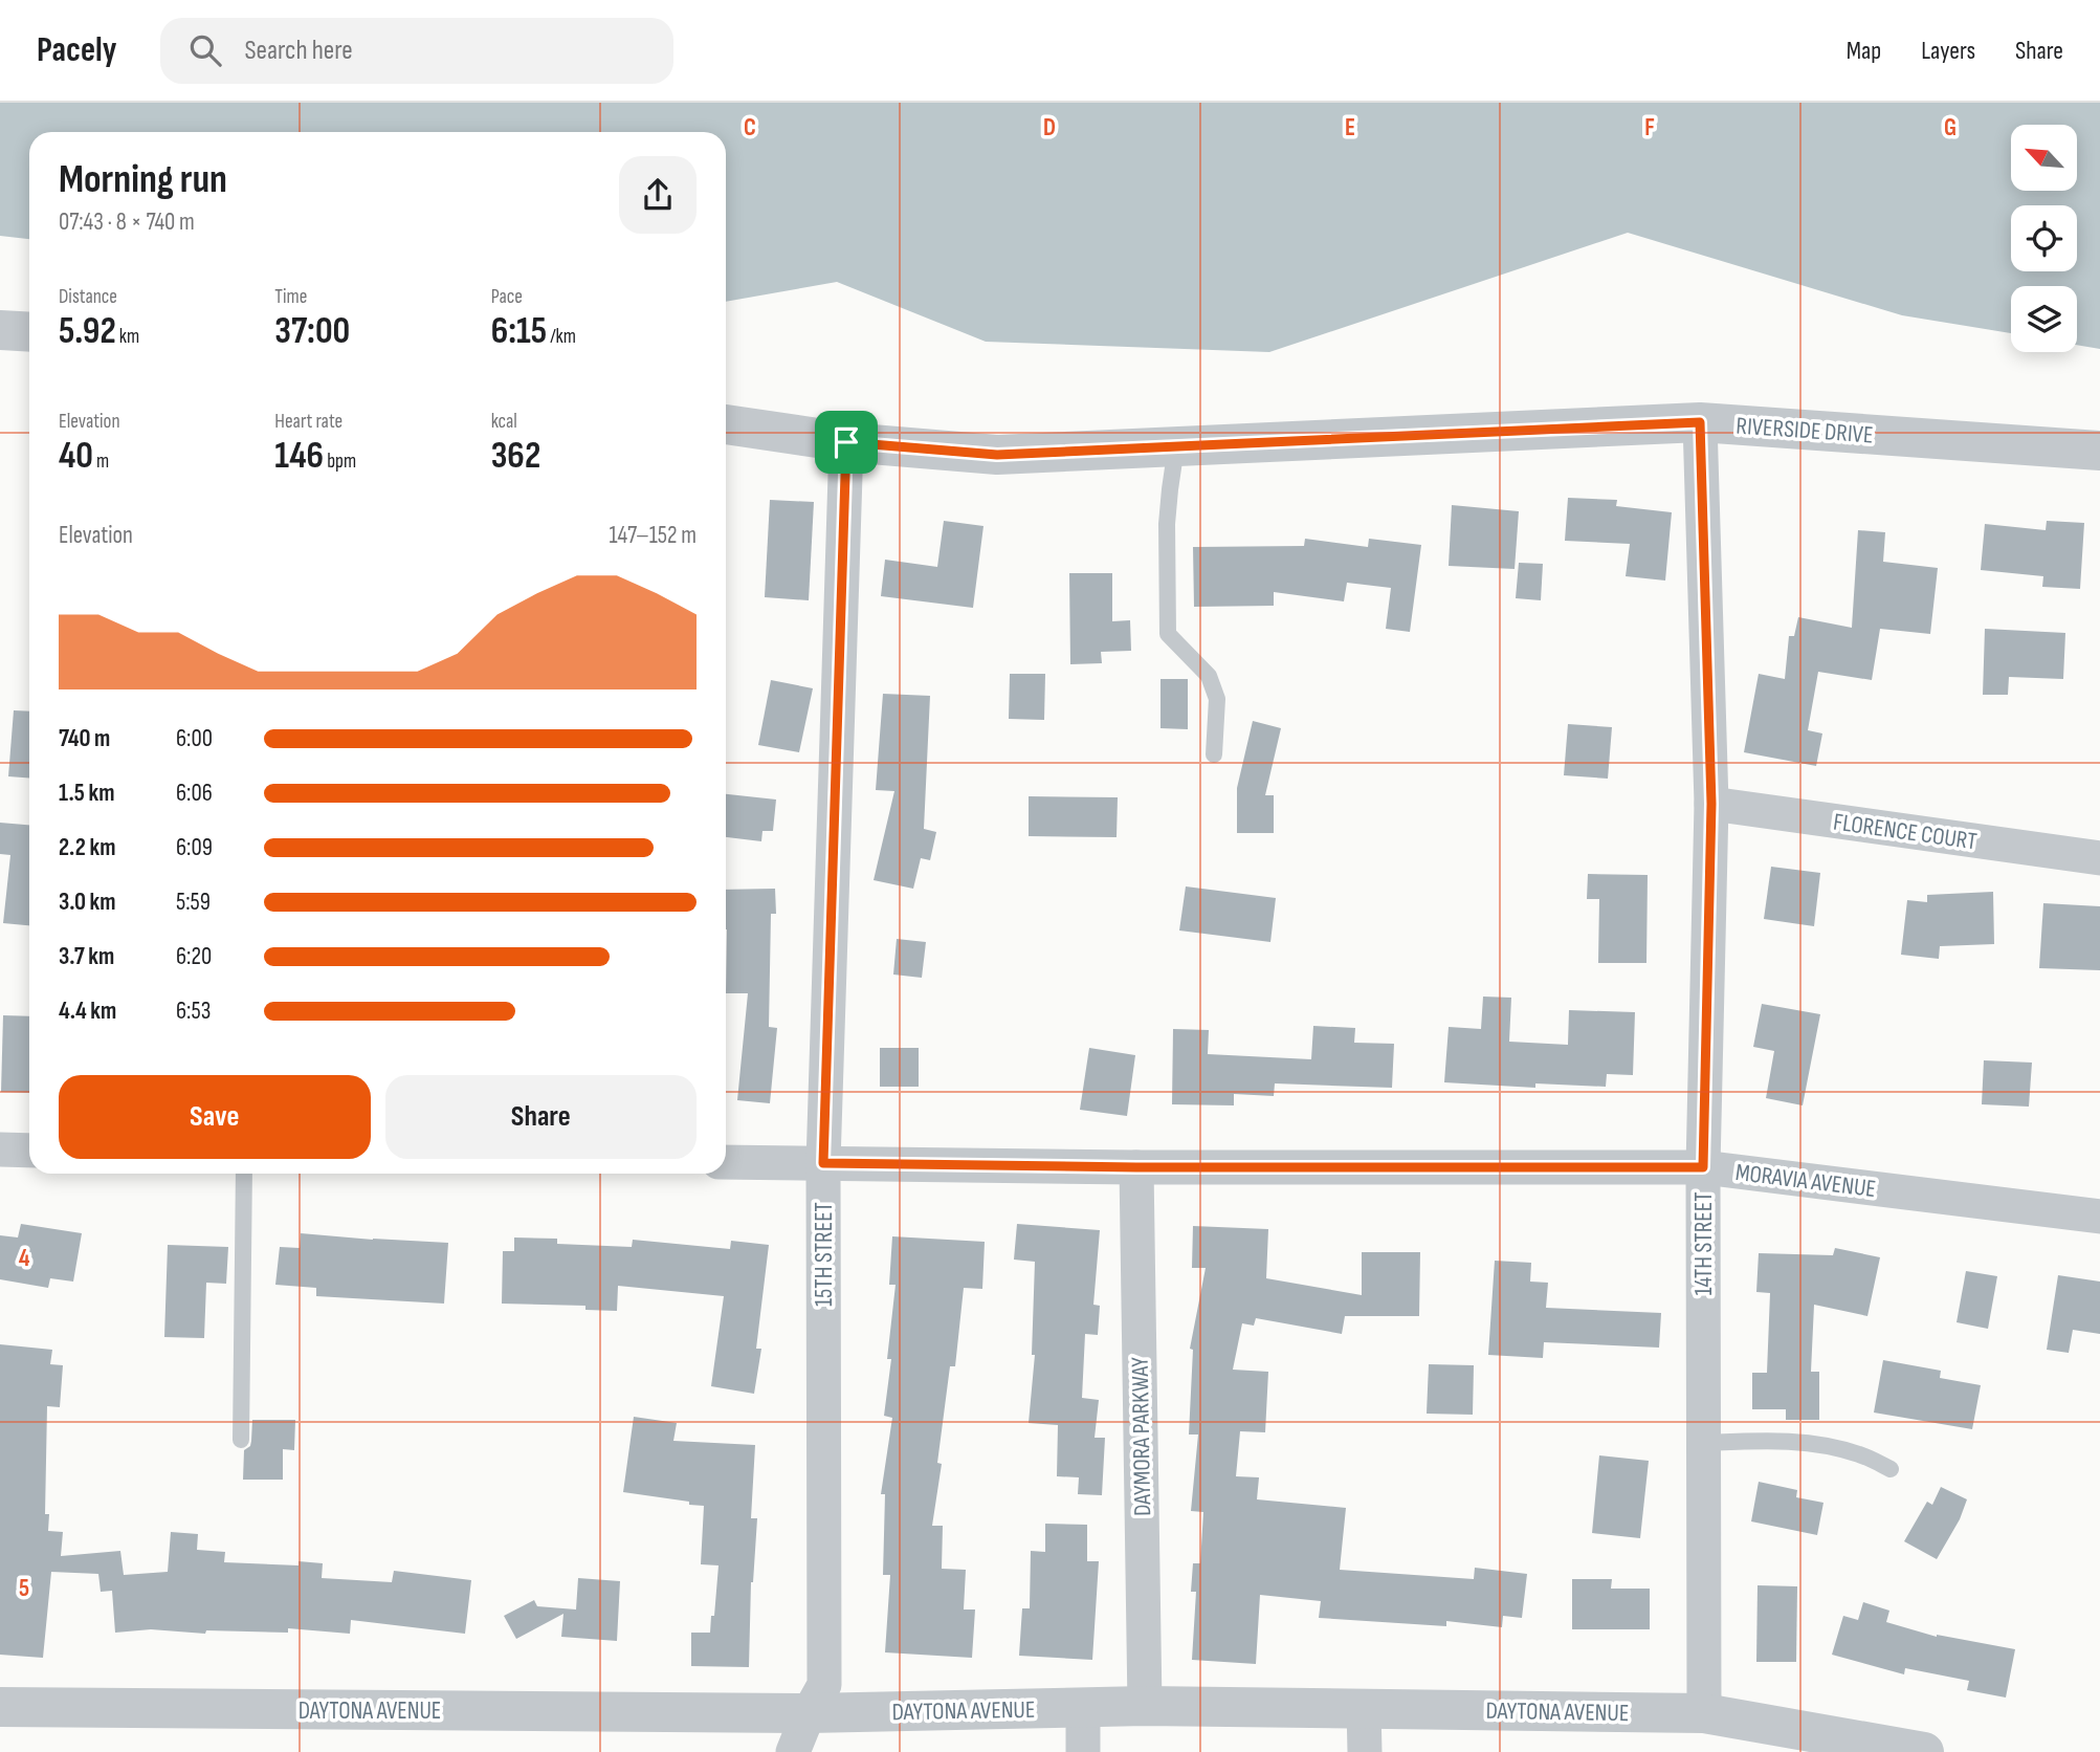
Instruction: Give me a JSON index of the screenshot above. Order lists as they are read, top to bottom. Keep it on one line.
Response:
{"streets":{"street":["RIVERSIDE DRIVE","FLORENCE COURT","MORAVIA AVENUE","14TH STREET","15TH STREET","DAYMORA PARKWAY","DAYTONA AVENUE"]},"crossings":[["RIVERSIDE DRIVE","14TH STREET"],["RIVERSIDE DRIVE","15TH STREET"],["FLORENCE COURT","14TH STREET"],["MORAVIA AVENUE","14TH STREET"],["MORAVIA AVENUE","15TH STREET"],["MORAVIA AVENUE","DAYMORA PARKWAY"],["14TH STREET","DAYTONA AVENUE"],["15TH STREET","DAYTONA AVENUE"],["DAYMORA PARKWAY","DAYTONA AVENUE"]],"north":"top left","page":{"header":"Pacely","search":"Search here","nav":["Map","Layers","Share"],"heading":["Morning run","07:43 · 8 × 740 m"],"stats":[["Distance","5.92 km"],["Time","37:00"],["Pace","6:15 /km"],["Elevation","40 m"],["Heart rate","146 bpm"],["kcal","362"]],"chart":["Elevation","147–152 m"],"list":[{"name":"740 m","note":"6:00"},{"name":"1.5 km","note":"6:06"},{"name":"2.2 km","note":"6:09"},{"name":"3.0 km","note":"5:59"},{"name":"3.7 km","note":"6:20"},{"name":"4.4 km","note":"6:53"}],"buttons":["Save","Share"]},"grid":{"columns":["C","D","E","F","G"],"rows":["4","5"]}}
